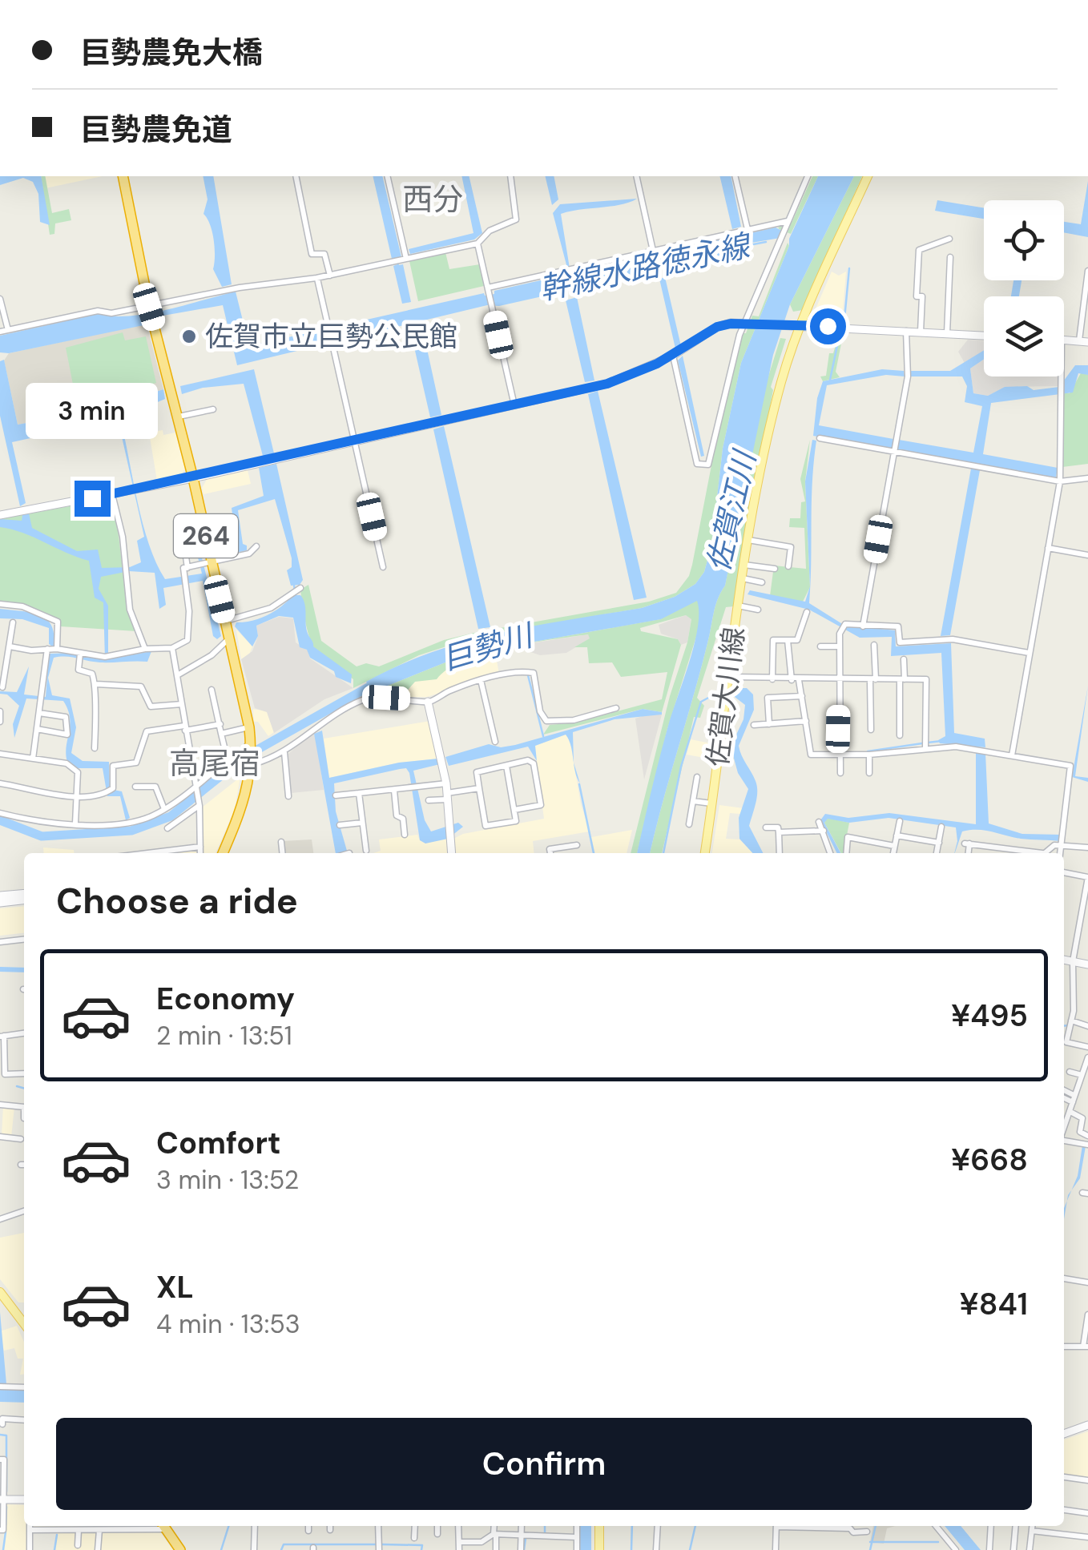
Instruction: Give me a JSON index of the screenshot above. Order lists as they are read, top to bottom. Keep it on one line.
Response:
{"streets":{"highway":["264"],"main road":["佐賀大川線"]},"districts":["西分","高尾宿"],"water":["幹線水路徳永線","佐賀江川","巨勢川"],"places":["佐賀市立巨勢公民館"],"page":{"banner":["巨勢農免大橋","巨勢農免道"],"bubble":"3 min","heading":"Choose a ride","list":[{"name":"Economy","note":"2 min · 13:51","value":"¥495"},{"name":"Comfort","note":"3 min · 13:52","value":"¥668"},{"name":"XL","note":"4 min · 13:53","value":"¥841"}],"buttons":"Confirm"}}
